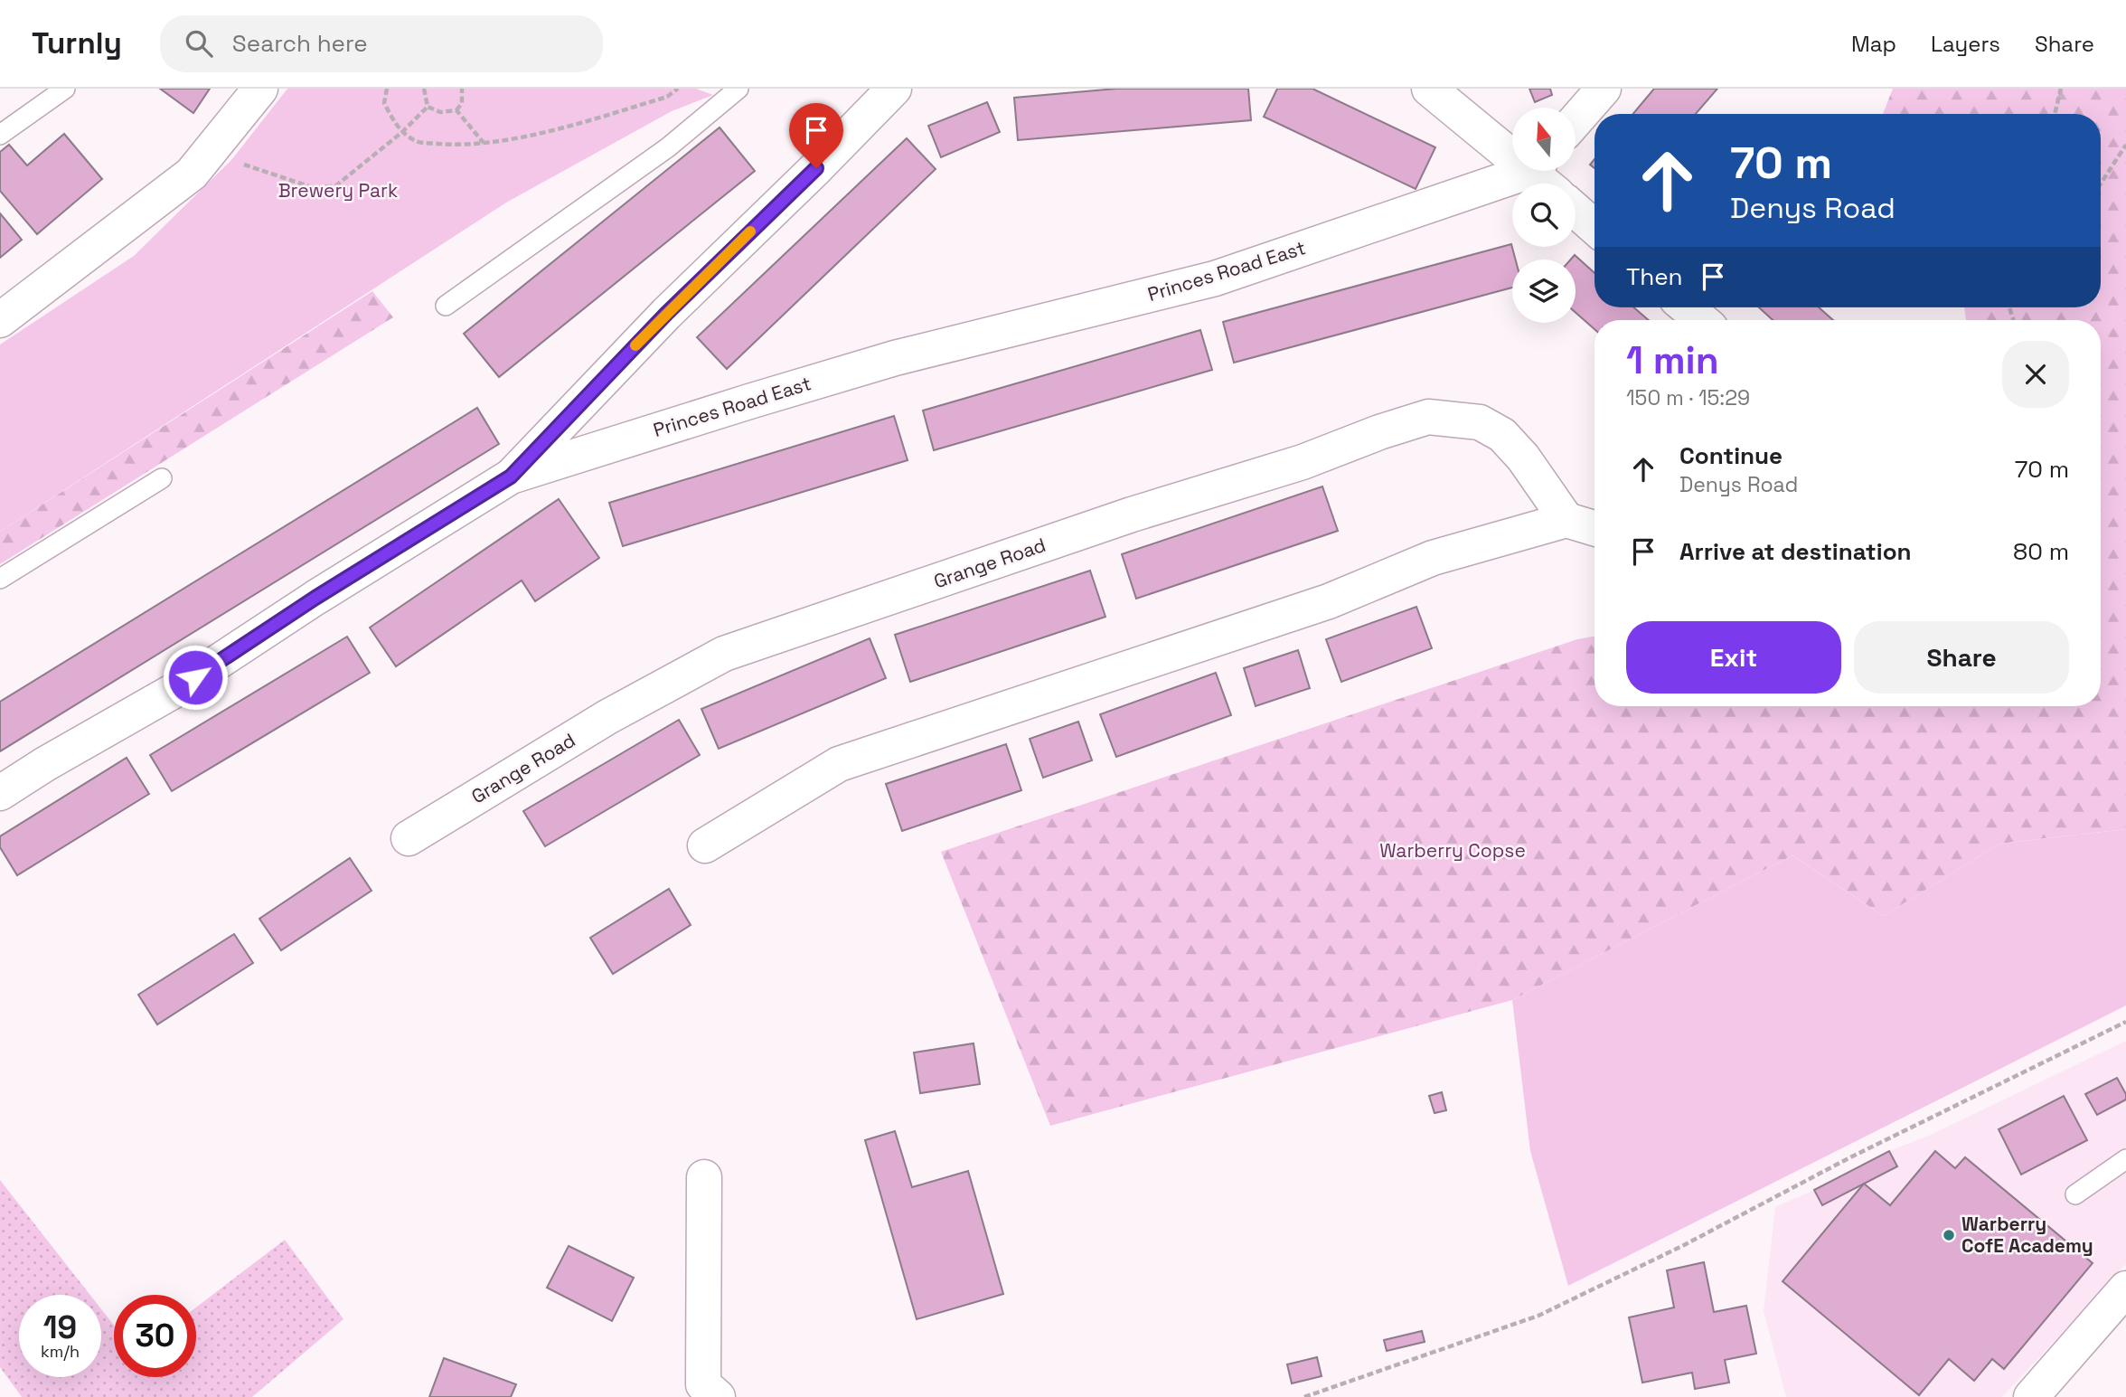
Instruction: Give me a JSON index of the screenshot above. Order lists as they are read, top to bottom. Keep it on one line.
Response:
{"streets":{"street":["Princes Road East","Grange Road"]},"parks":["Brewery Park","Warberry Copse"],"places":["Warberry CofE Academy"],"north":"top","page":{"header":"Turnly","search":"Search here","nav":["Map","Layers","Share"],"turn":["70 m","Denys Road"],"then":"Then","heading":["1 min","150 m · 15:29"],"list":[{"name":"Continue","note":"Denys Road","value":"70 m"},{"name":"Arrive at destination","value":"80 m"}],"buttons":["Exit","Share"],"speed":"19 km/h","limit":"30"}}
